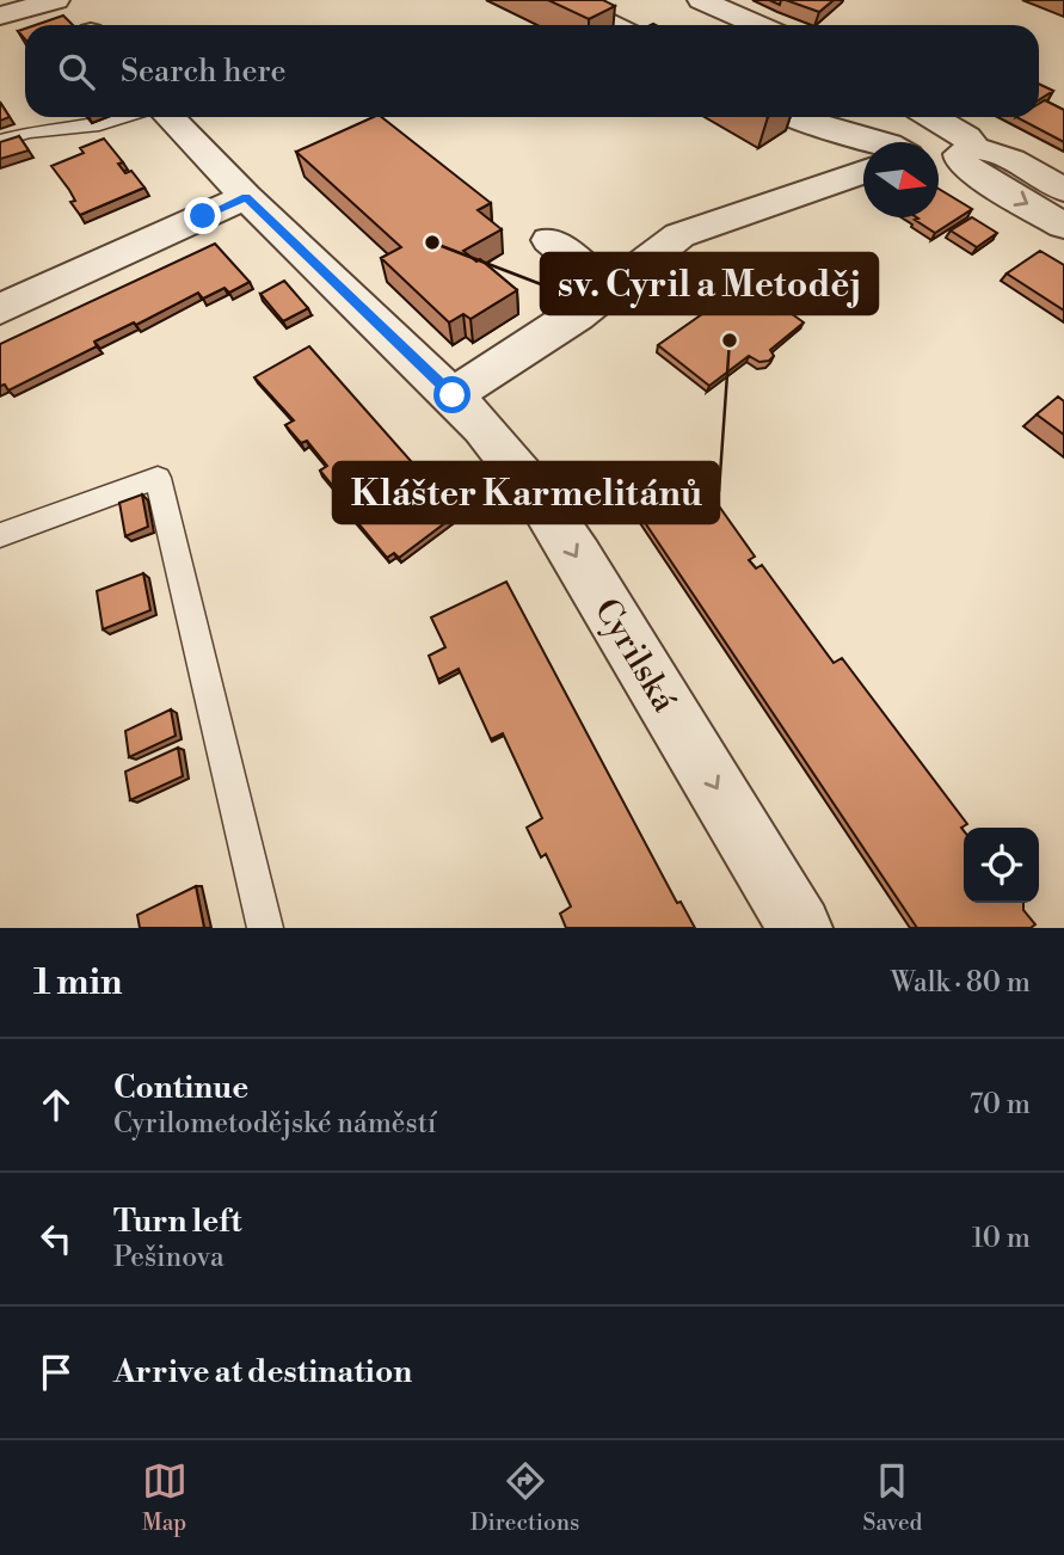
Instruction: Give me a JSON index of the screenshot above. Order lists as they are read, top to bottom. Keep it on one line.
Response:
{"streets":{"street":["Cyrilská"]},"one_way":["Cyrilská"],"places":["sv. Cyril a Metoděj","Klášter Karmelitánů"],"north":"right","page":{"search":"Search here","heading":["1 min","Walk · 80 m"],"list":[["Continue","Cyrilometodějské náměstí","70 m"],["Turn left","Pešinova","10 m"],"Arrive at destination"],"nav":["Map","Directions","Saved"]}}
